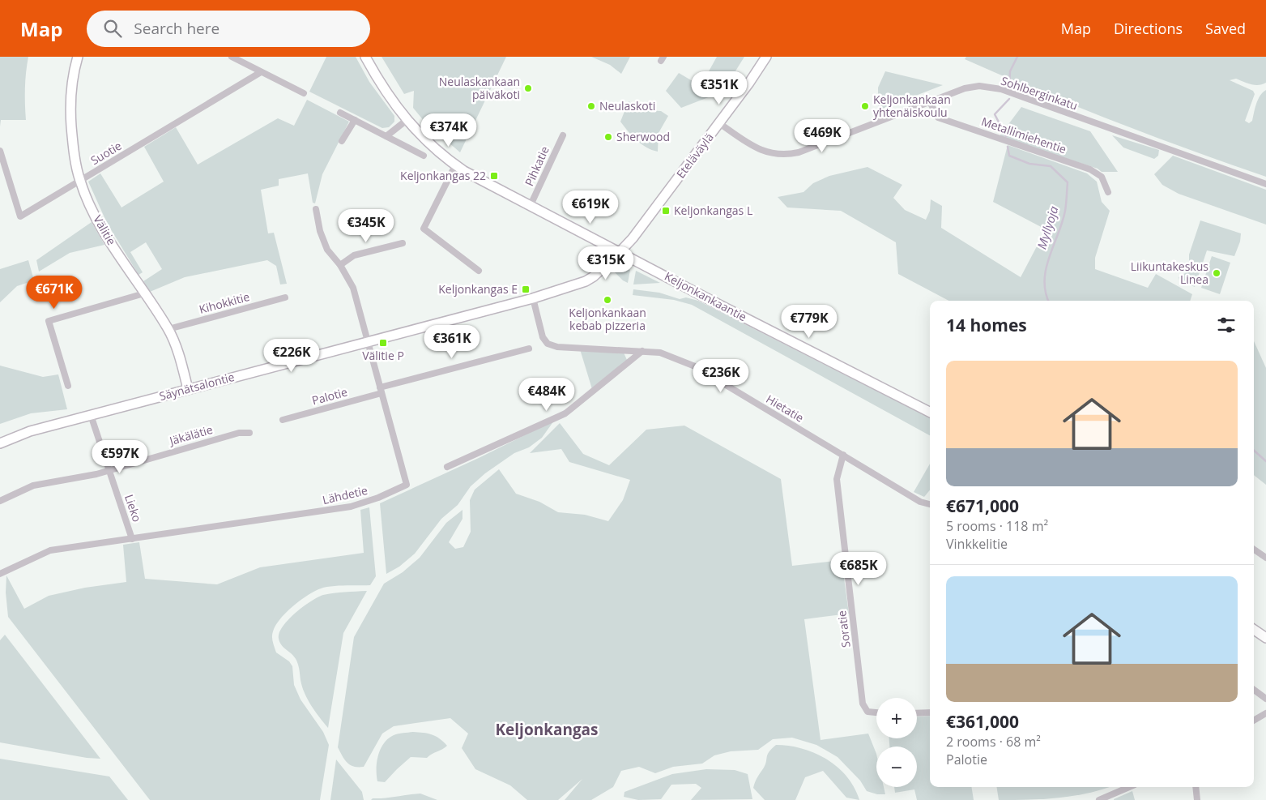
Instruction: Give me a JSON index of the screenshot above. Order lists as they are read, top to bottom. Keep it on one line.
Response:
{"streets":{"main road":["Eteläväylä","Välitie","Keljonkankaantie","Säynätsalontie"],"street":["Sohlberginkatu","Metallimiehentie","Suotie","Pihkatie","Kihokkitie","Palotie","Hietatie","Jäkälätie","Lähdetie","Lieko","Soratie"]},"crossings":[["Sohlberginkatu","Metallimiehentie"],["Sohlberginkatu","Eteläväylä"],["Suotie","Välitie"],["Eteläväylä","Keljonkankaantie"],["Eteläväylä","Säynätsalontie"],["Pihkatie","Keljonkankaantie"],["Välitie","Kihokkitie"],["Välitie","Säynätsalontie"],["Keljonkankaantie","Säynätsalontie"],["Säynätsalontie","Hietatie"],["Säynätsalontie","Lähdetie"],["Säynätsalontie","Lieko"],["Palotie","Lähdetie"],["Hietatie","Soratie"],["Jäkälätie","Lieko"],["Lähdetie","Lieko"]],"districts":["Keljonkangas"],"water":["Myllyoja"],"places":{"other":["Neulaskankaan päiväkoti","Neulaskoti","Keljonkankaan yhtenäiskoulu","Sherwood","Liikuntakeskus Linea","Keljonkankaan kebab pizzeria"],"transit":["Keljonkangas 22","Keljonkangas L","Keljonkangas E","Välitie P"]},"page":{"header":"Map","search":"Search here","nav":["Map","Directions","Saved"],"price":["€351K","€374K","€469K","€619K","€345K","€315K","€671K","€779K","€361K","€226K","€236K","€484K","€597K","€685K"],"heading":"14 homes","list":[{"name":"€671,000","note":"5 rooms · 118 m² · Vinkkelitie"},{"name":"€361,000","note":"2 rooms · 68 m² · Palotie"}],"map_buttons":["+","−"]}}
